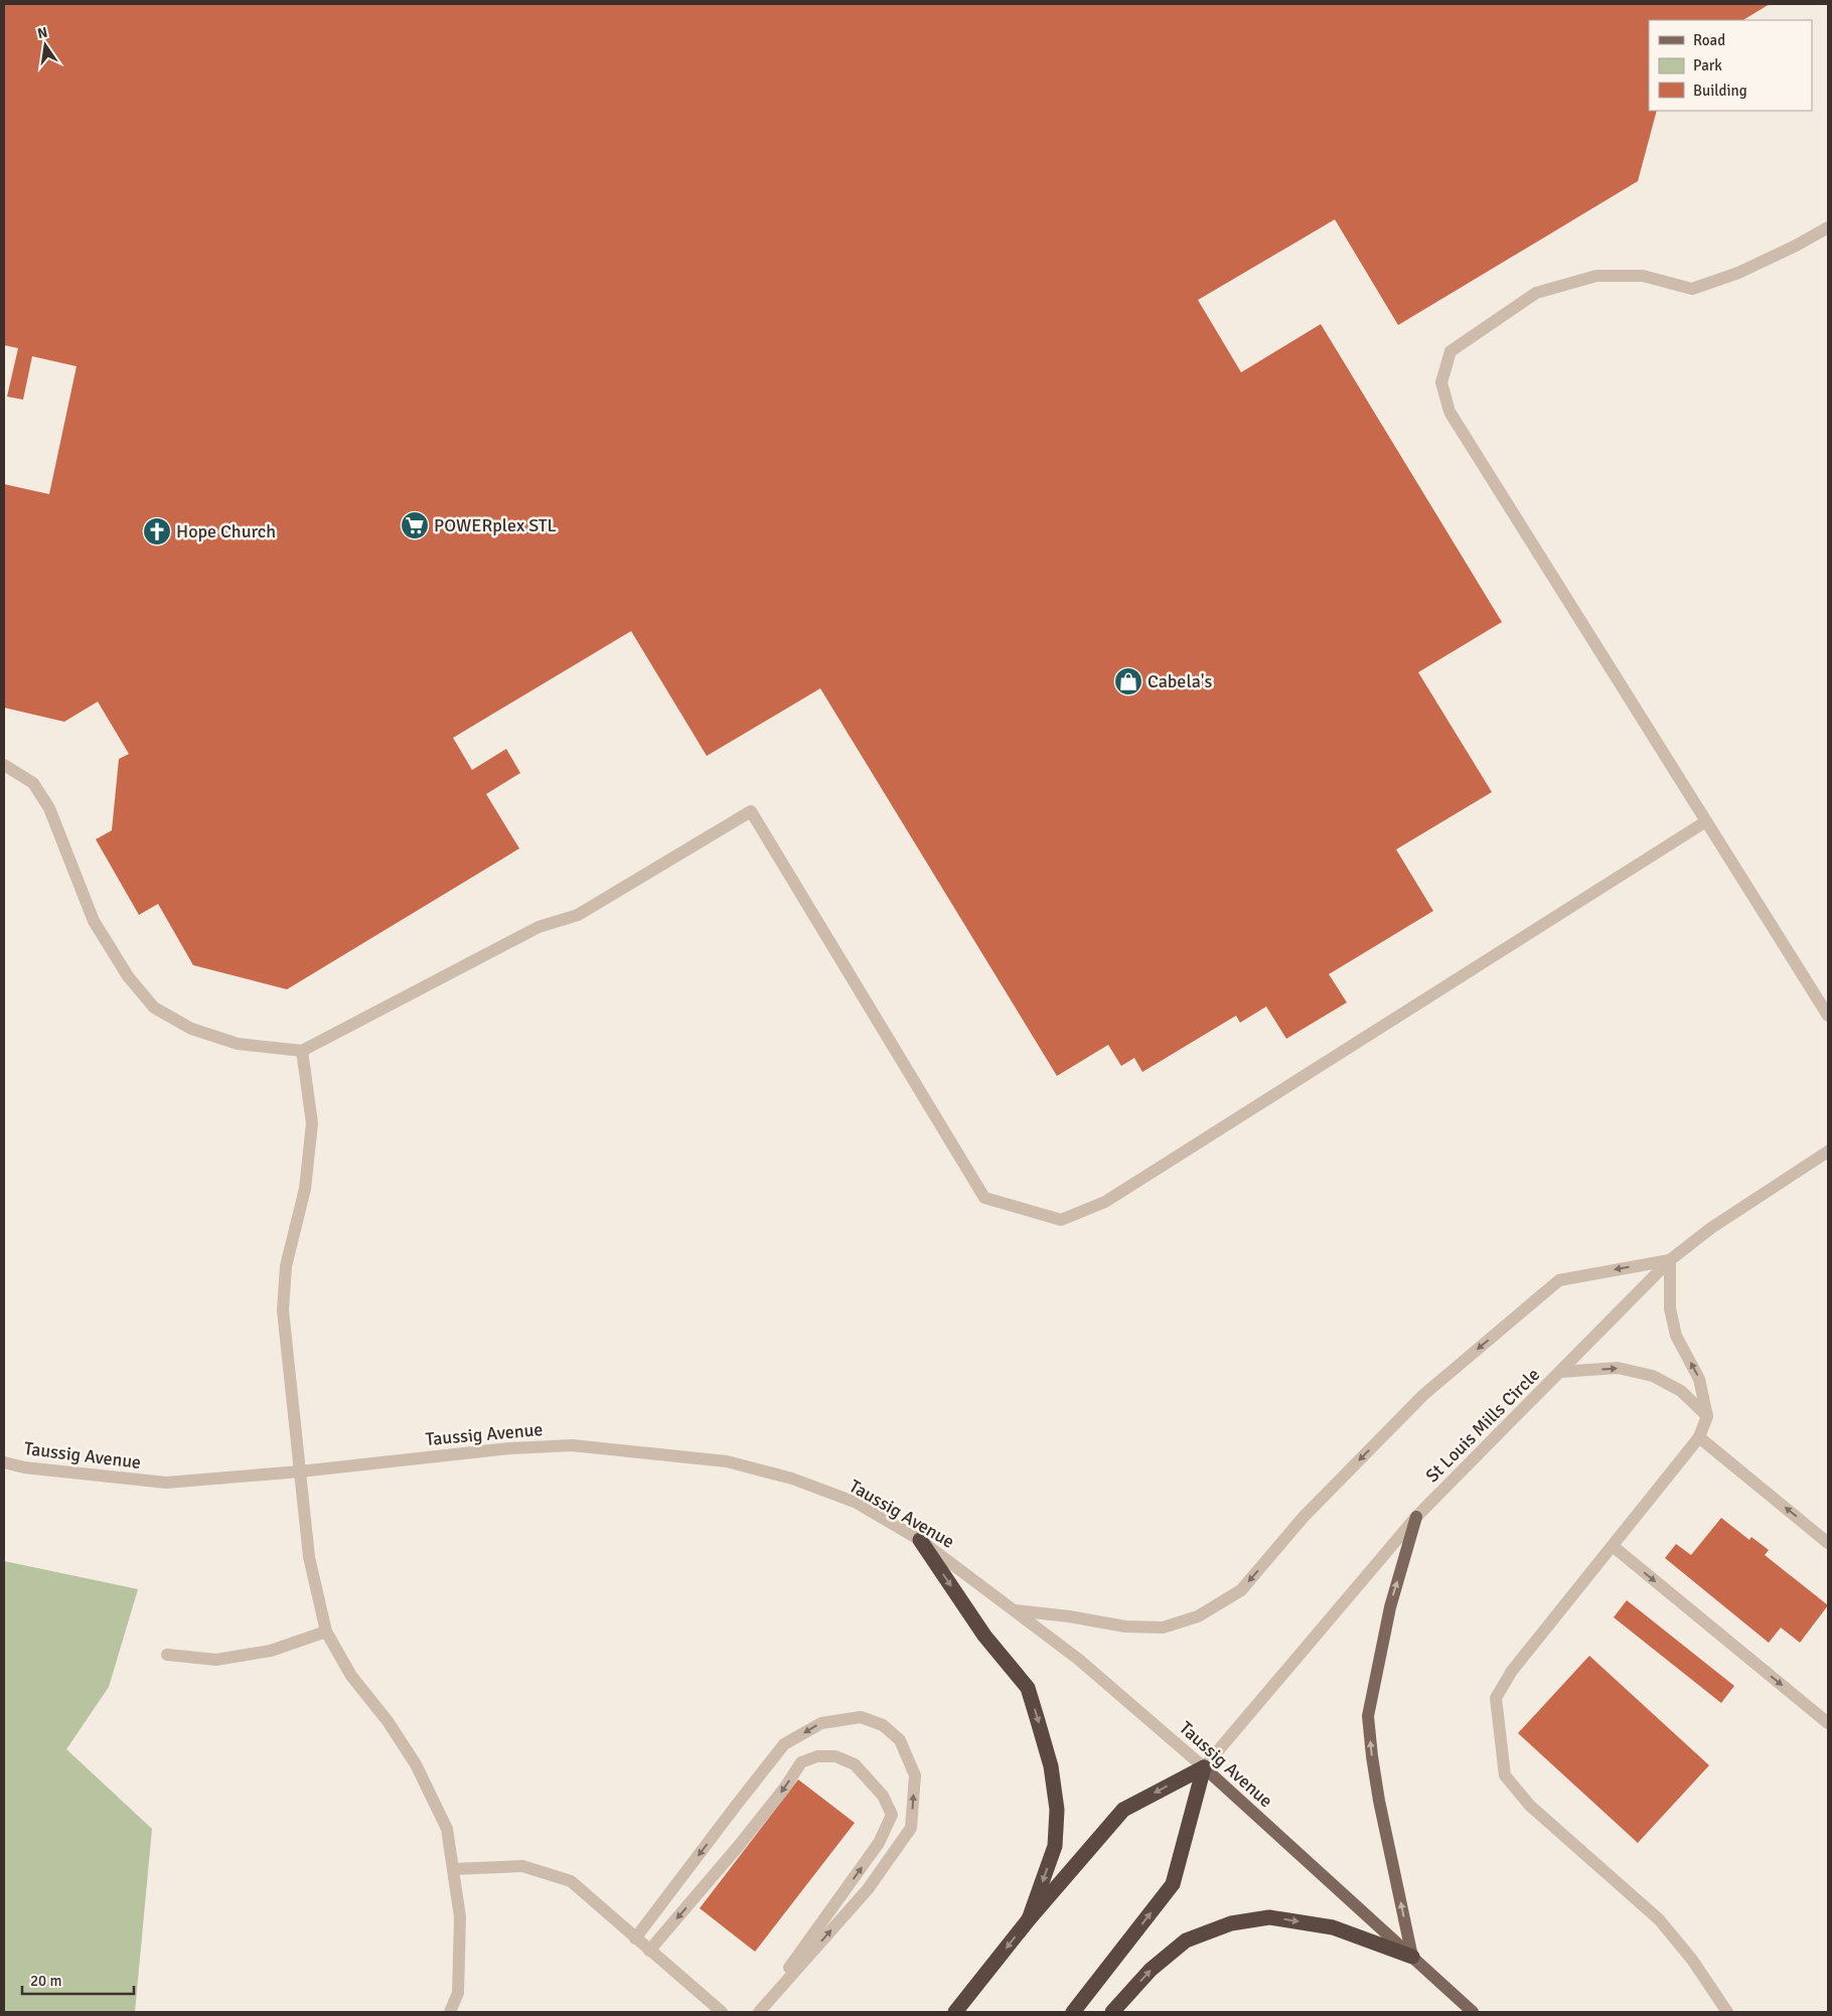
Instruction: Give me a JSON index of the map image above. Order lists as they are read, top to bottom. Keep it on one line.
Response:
{"streets":{"main road":["Taussig Avenue"],"street":["St Louis Mills Circle"]},"crossings":[["St Louis Mills Circle","Taussig Avenue"]],"places":{"supermarket":["POWERplex STL"],"church":["Hope Church"],"shop":["Cabela's"]},"legend":["Road","Park","Building"],"scale_bar":"20 m","north":"top"}
